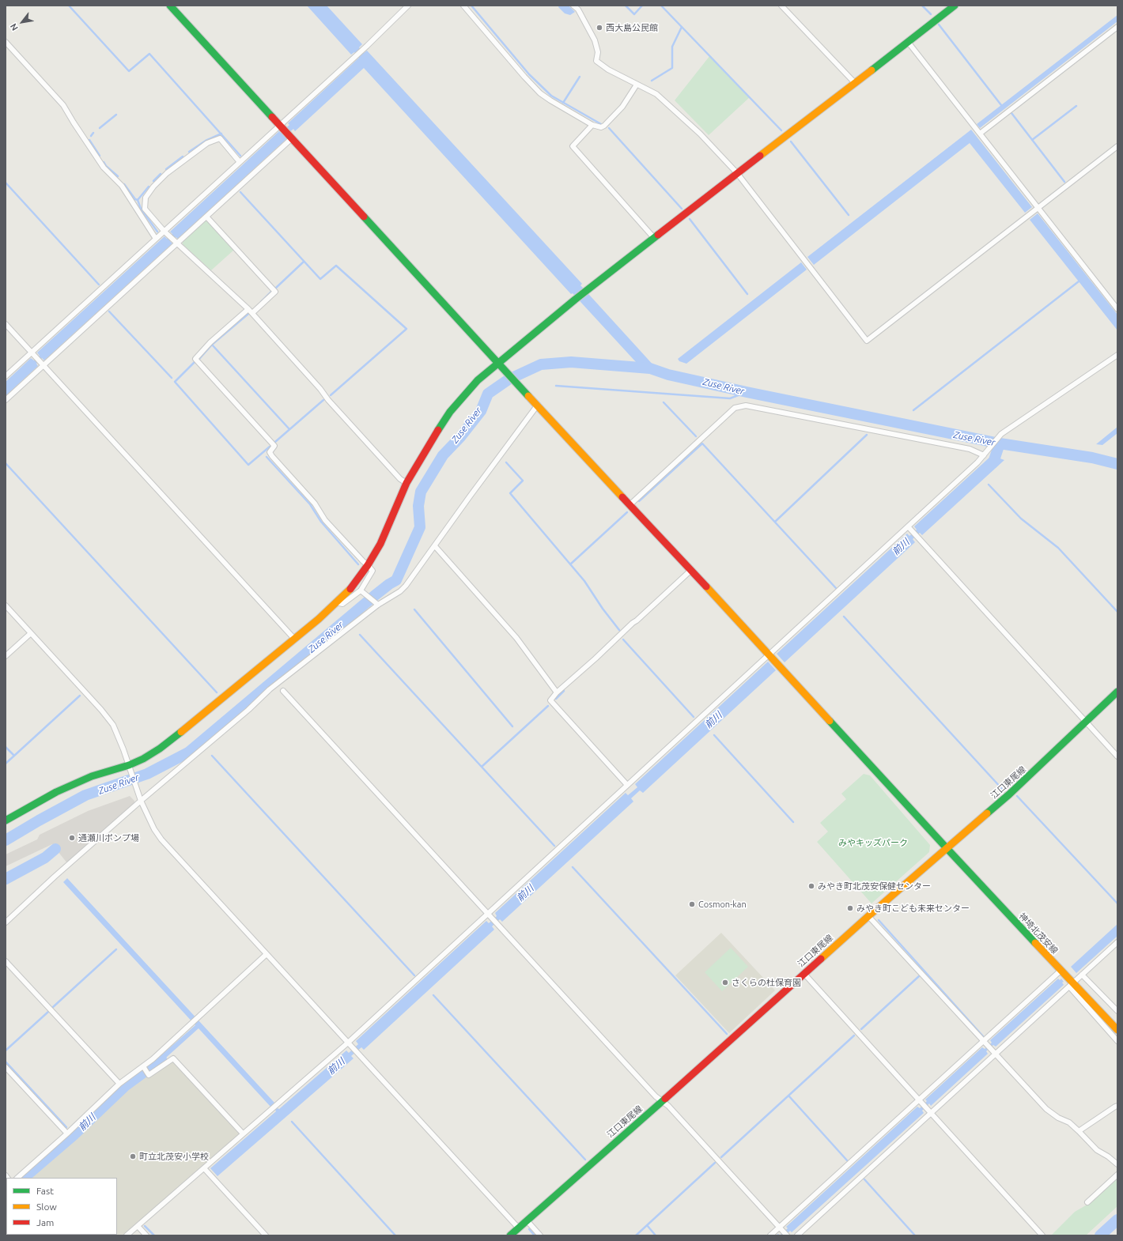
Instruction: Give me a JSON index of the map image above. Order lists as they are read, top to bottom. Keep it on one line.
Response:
{"streets":{"street":["江口東尾線","神埼北茂安線"]},"crossings":[["江口東尾線","神埼北茂安線"]],"water":["Zuse River","前川"],"parks":["みやキッズパーク"],"places":["西大島公民館","通瀬川ポンプ場","みやき町北茂安保健センター","Cosmon-kan","みやき町こども未来センター","さくらの杜保育園","町立北茂安小学校"],"legend":["Fast","Slow","Jam"],"north":"bottom left"}
